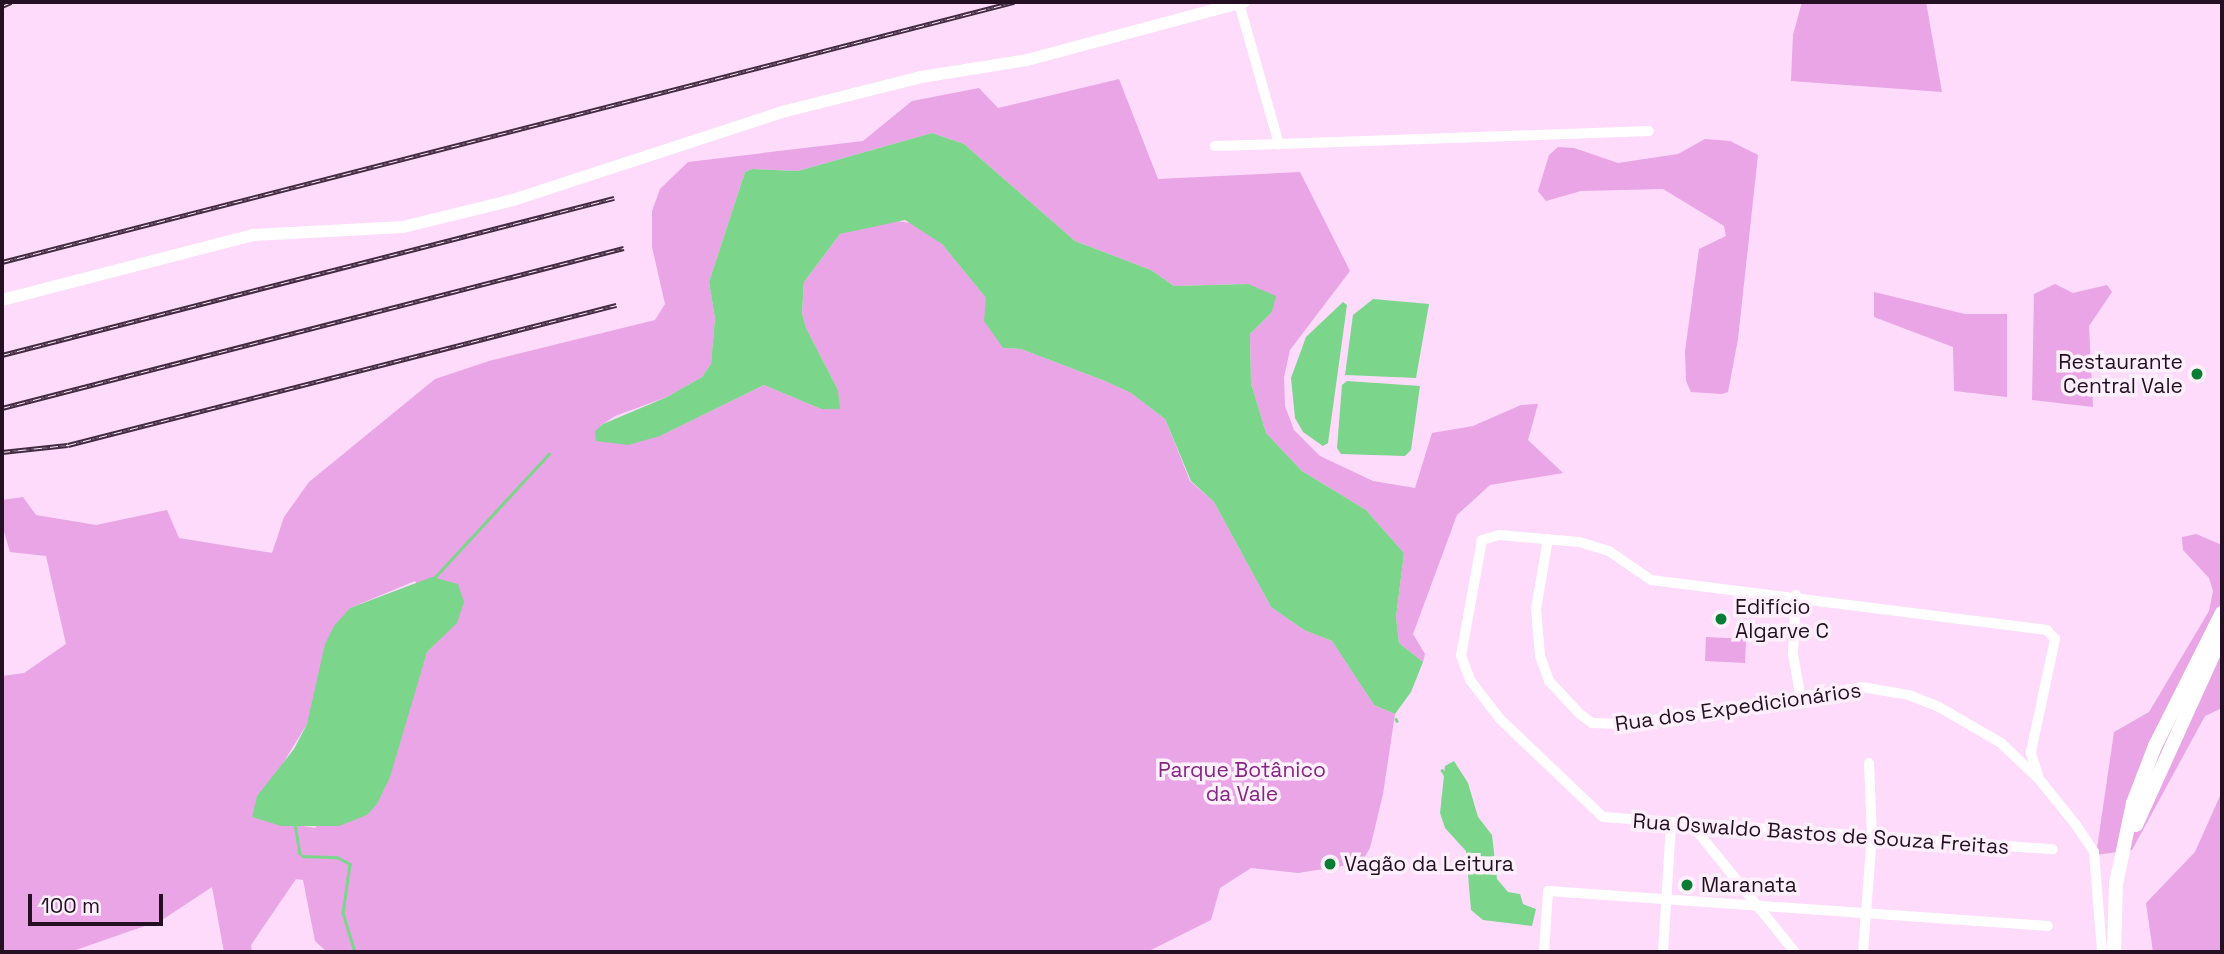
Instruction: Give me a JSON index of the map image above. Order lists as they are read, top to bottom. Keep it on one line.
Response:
{"streets":{"street":["Rua dos Expedicionários","Rua Oswaldo Bastos de Souza Freitas"]},"crossings":[["Rua dos Expedicionários","Rua Oswaldo Bastos de Souza Freitas"]],"parks":["Parque Botânico da Vale"],"places":["Restaurante Central Vale","Edifício Algarve C","Vagão da Leitura","Maranata"],"scale_bar":"100 m"}
